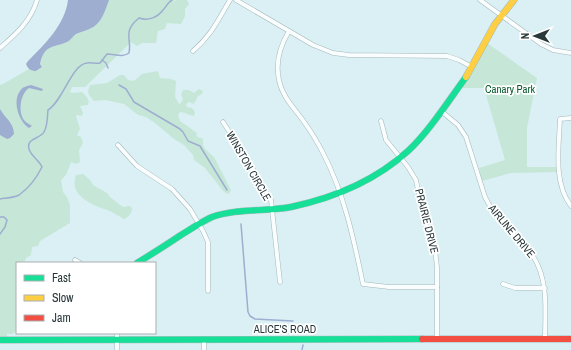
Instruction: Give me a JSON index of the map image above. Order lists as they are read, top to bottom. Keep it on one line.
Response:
{"streets":{"main road":["ALICE'S ROAD"],"street":["WINSTON CIRCLE","PRAIRIE DRIVE","AIRLINE DRIVE"]},"crossings":[["PRAIRIE DRIVE","ALICE'S ROAD"],["AIRLINE DRIVE","ALICE'S ROAD"]],"parks":["Canary Park"],"legend":["Fast","Slow","Jam"],"north":"left"}
